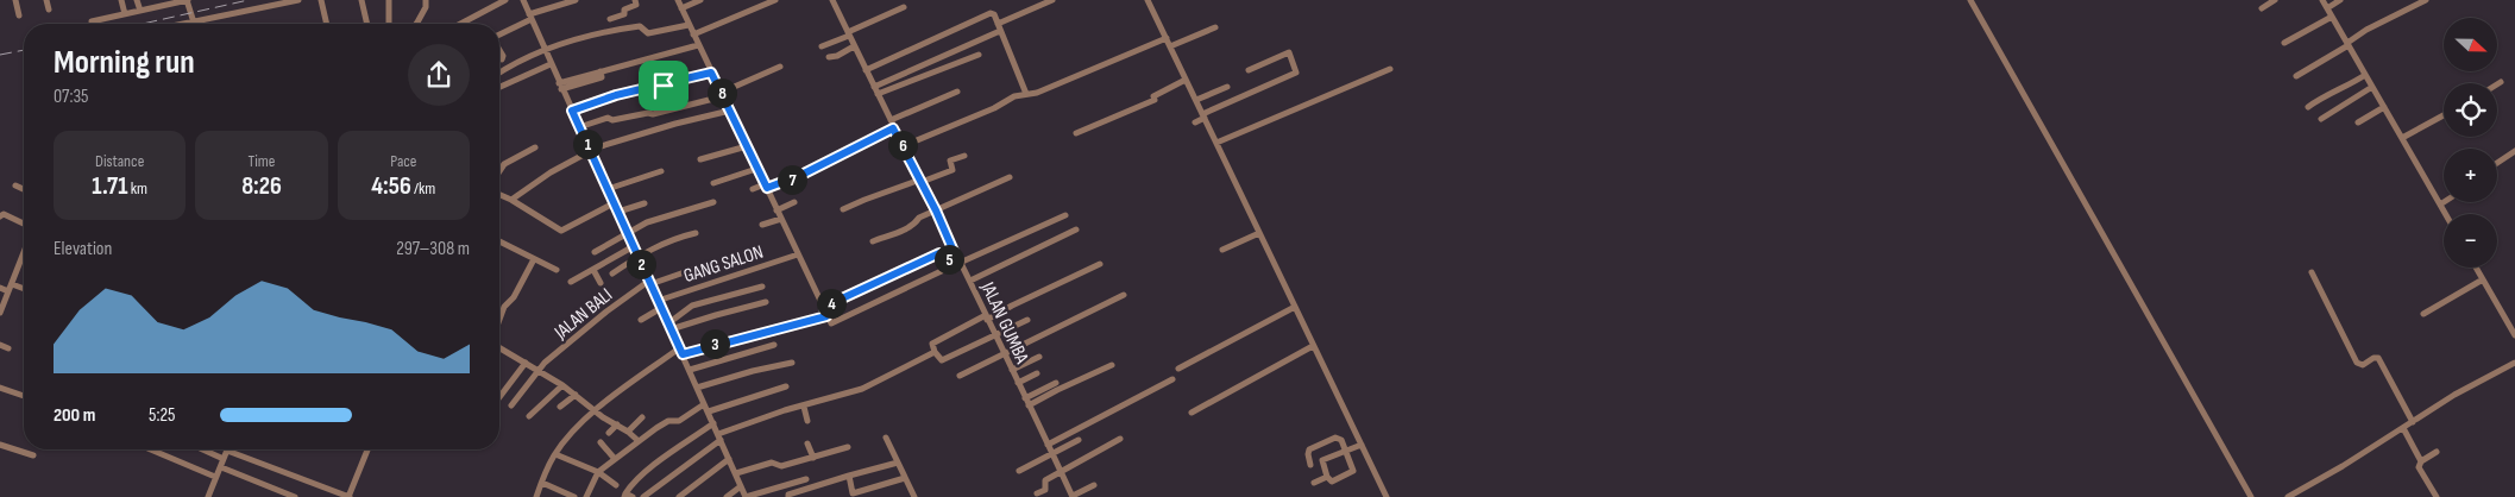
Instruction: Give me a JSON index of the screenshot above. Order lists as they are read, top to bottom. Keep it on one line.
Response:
{"streets":{"street":["GANG SALON","JALAN BALI","JALAN GUMBA"]},"north":"right","page":{"map_buttons":["+","−"],"heading":["Morning run","07:35"],"pins":["8","1","6","7","5","2","4","3"],"stats":[["Distance","1.71 km"],["Time","8:26"],["Pace","4:56 /km"]],"chart":["Elevation","297–308 m"],"list":[{"name":"200 m","note":"5:25"}]}}
